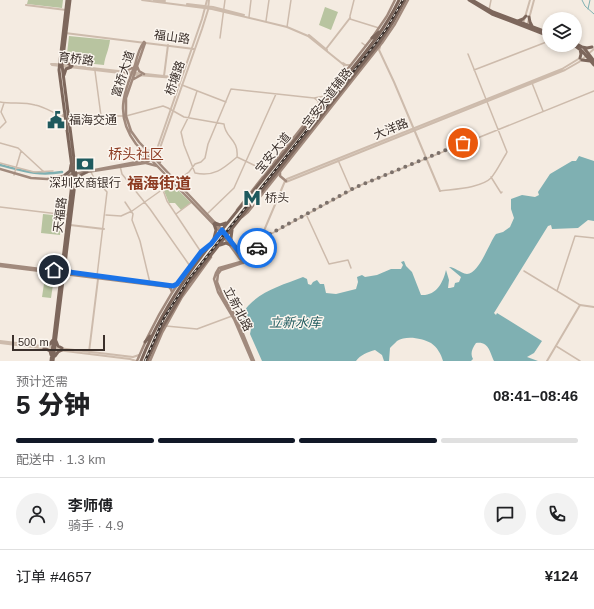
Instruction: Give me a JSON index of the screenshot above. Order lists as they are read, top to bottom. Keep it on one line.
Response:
{"streets":{"main road":["富桥大道","宝安大道辅路","宝安大道","天福路","立新北路"],"street":["福山路","育桥路","桥塘路","大洋路"]},"crossings":[["福山路","富桥大道"],["福山路","桥塘路"],["福山路","天福路"],["育桥路","富桥大道"],["育桥路","桥塘路"],["育桥路","天福路"],["富桥大道","桥塘路"],["宝安大道辅路","宝安大道"]],"districts":["桥头社区","福海街道"],"water":["立新水库"],"places":{"public building":["福海交通"],"bank":["深圳农商银行"],"metro station":["桥头"]},"scale_bar":"500 m","page":{"scale":"500 m","heading":["5 分钟","预计还需","08:41–08:46"],"panel":["李师傅","骑手 · 4.9","订单 #4657","¥124"],"bar":"配送中 · 1.3 km"}}
